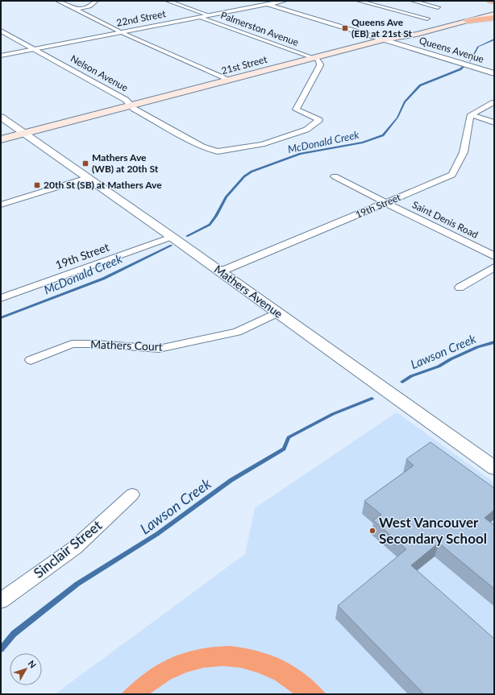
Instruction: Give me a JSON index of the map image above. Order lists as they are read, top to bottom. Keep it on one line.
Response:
{"streets":{"main road":["21st Street"],"street":["22nd Street","Palmerston Avenue","Queens Avenue","Nelson Avenue","19th Street","Saint Denis Road","Mathers Avenue","Mathers Court","Sinclair Street"]},"crossings":[["22nd Street","Palmerston Avenue"],["22nd Street","Queens Avenue"],["22nd Street","Nelson Avenue"],["Palmerston Avenue","21st Street"],["Palmerston Avenue","Nelson Avenue"],["Queens Avenue","21st Street"],["21st Street","Nelson Avenue"],["21st Street","Mathers Avenue"],["19th Street","Saint Denis Road"],["19th Street","Mathers Avenue"],["Mathers Avenue","Mathers Court"]],"water":["McDonald Creek","Lawson Creek"],"places":{"transit":["Queens Ave (EB) at 21st St","Mathers Ave (WB) at 20th St","20th St (SB) at Mathers Ave"],"other":["West Vancouver Secondary School"]},"north":"top right"}
